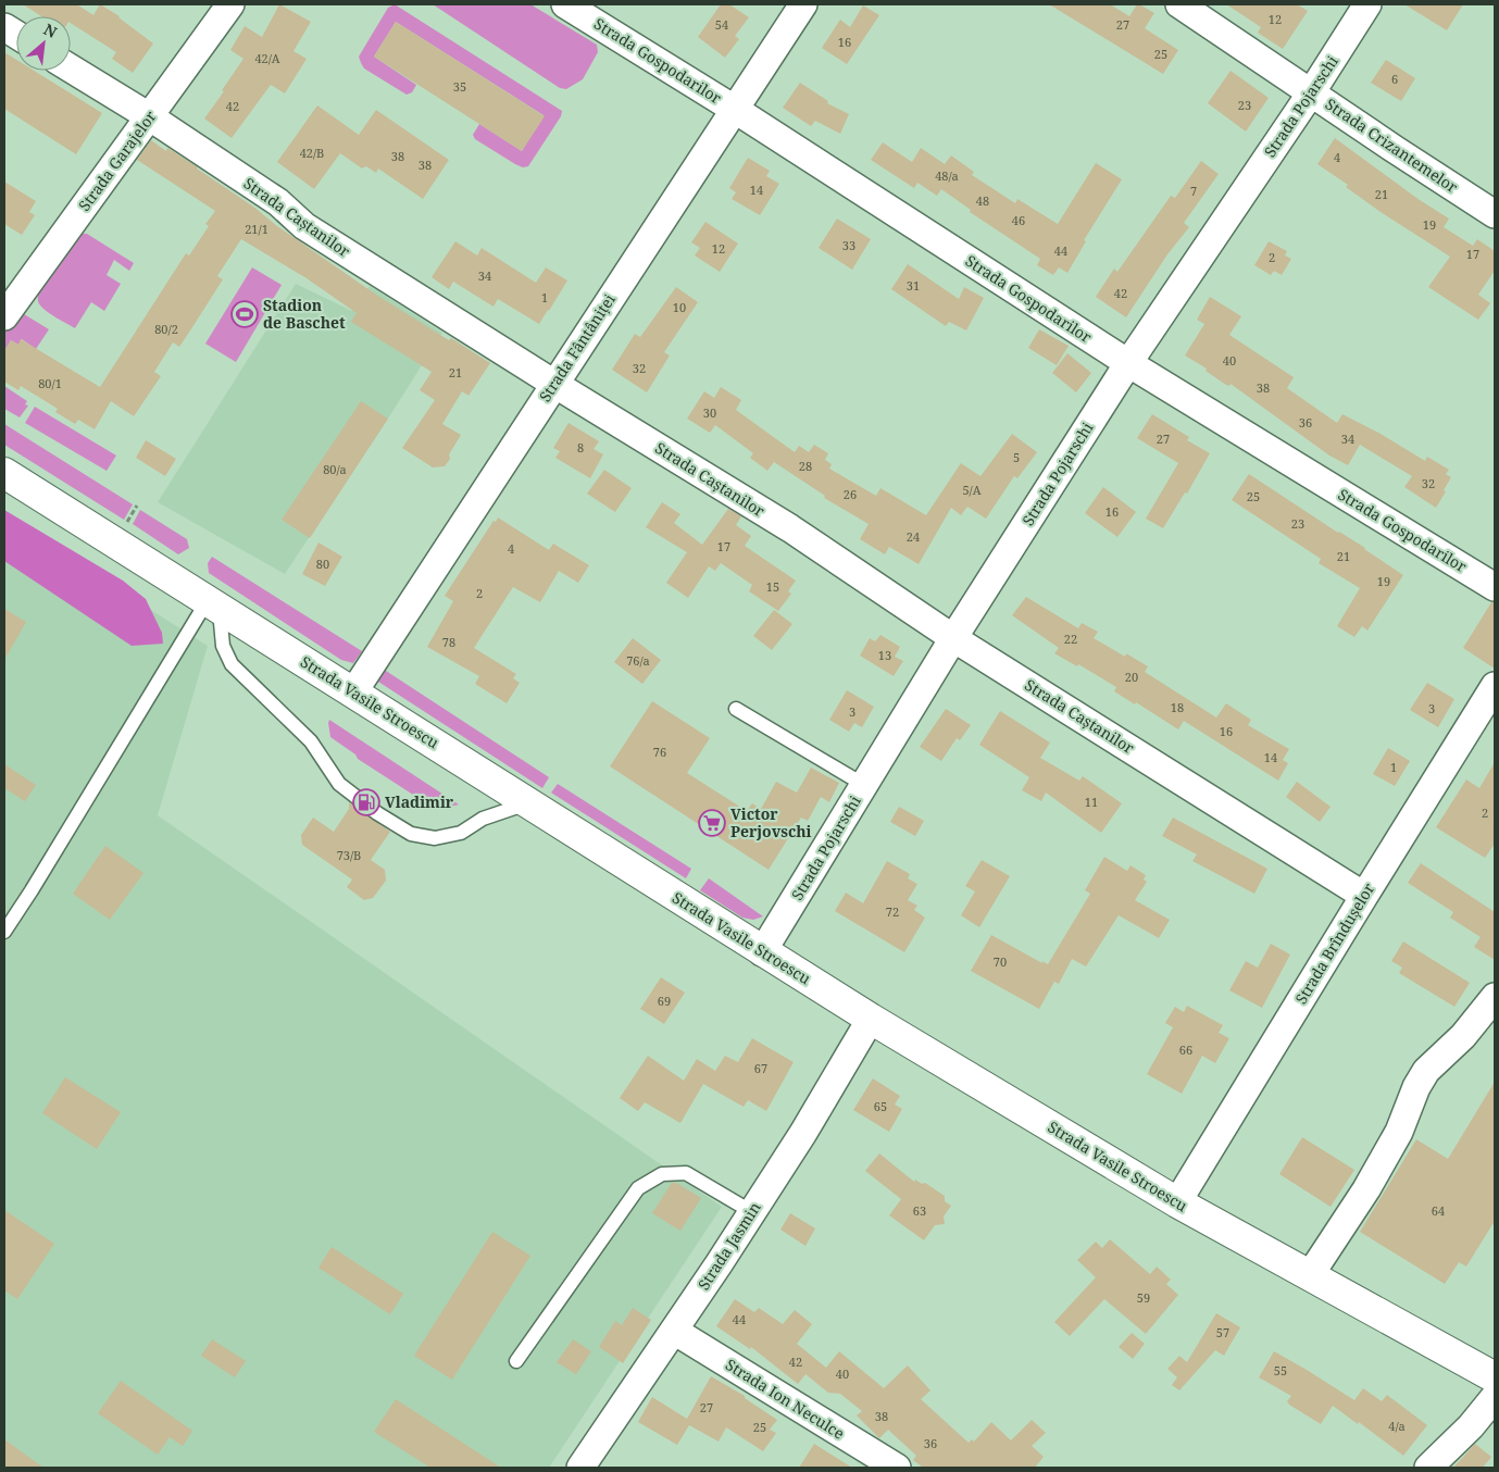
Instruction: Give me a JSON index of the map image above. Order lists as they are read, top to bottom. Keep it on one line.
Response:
{"streets":{"main road":["Strada Vasile Stroescu"],"street":["Strada Gospodarilor","Strada Pojarschi","Strada Crizantemelor","Strada Garajelor","Strada Caștanilor","Strada Fântâniței","Strada Brîndușelor","Strada Jasmin","Strada Ion Neculce"]},"crossings":[["Strada Gospodarilor","Strada Pojarschi"],["Strada Gospodarilor","Strada Fântâniței"],["Strada Pojarschi","Strada Crizantemelor"],["Strada Pojarschi","Strada Caștanilor"],["Strada Pojarschi","Strada Vasile Stroescu"],["Strada Garajelor","Strada Caștanilor"],["Strada Caștanilor","Strada Fântâniței"],["Strada Caștanilor","Strada Brîndușelor"],["Strada Fântâniței","Strada Vasile Stroescu"],["Strada Vasile Stroescu","Strada Brîndușelor"],["Strada Vasile Stroescu","Strada Jasmin"],["Strada Jasmin","Strada Ion Neculce"]],"places":{"sports":["Stadion de Baschet"],"fuel station":["Vladimir"],"supermarket":["Victor Perjovschi"]},"house_numbers":["12","54","27","16","25","42/A","6","35","23","42","42/B","38","4","38","48/a","14","7","21","48","46","19","21/1","33","12","44","17","2","34","31","42","1","10","80/2","40","32","21","80/1","38","30","36","27","34","8","5","28","80/a","32","5/A","26","25","16","23","24","17","4","21","80","19","15","2","22","78","13","76/a","20","18","3","3","16","76","14","1","11","2","73/B","72","70","69","66","67","65","63","64","59","44","57","42","55","40","27","38","4/a","25","36"],"north":"top right"}
